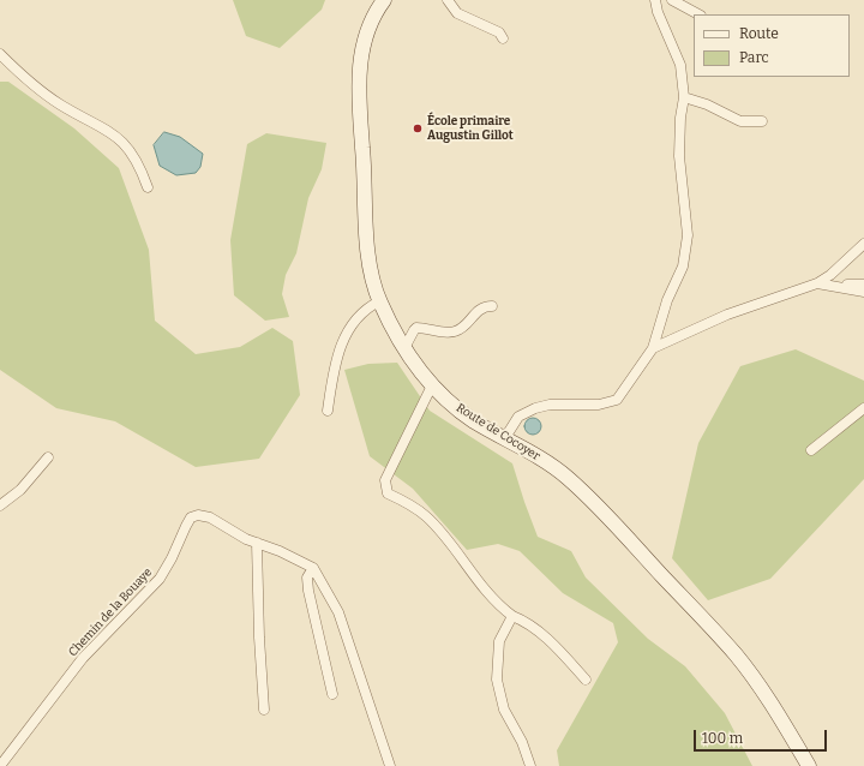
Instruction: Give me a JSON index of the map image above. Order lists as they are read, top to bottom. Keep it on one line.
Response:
{"streets":{"main road":["Route de Cocoyer"],"street":["Chemin de la Bouaye"]},"places":["École primaire Augustin Gillot"],"legend":["Route","Parc"],"scale_bar":"100 m"}
